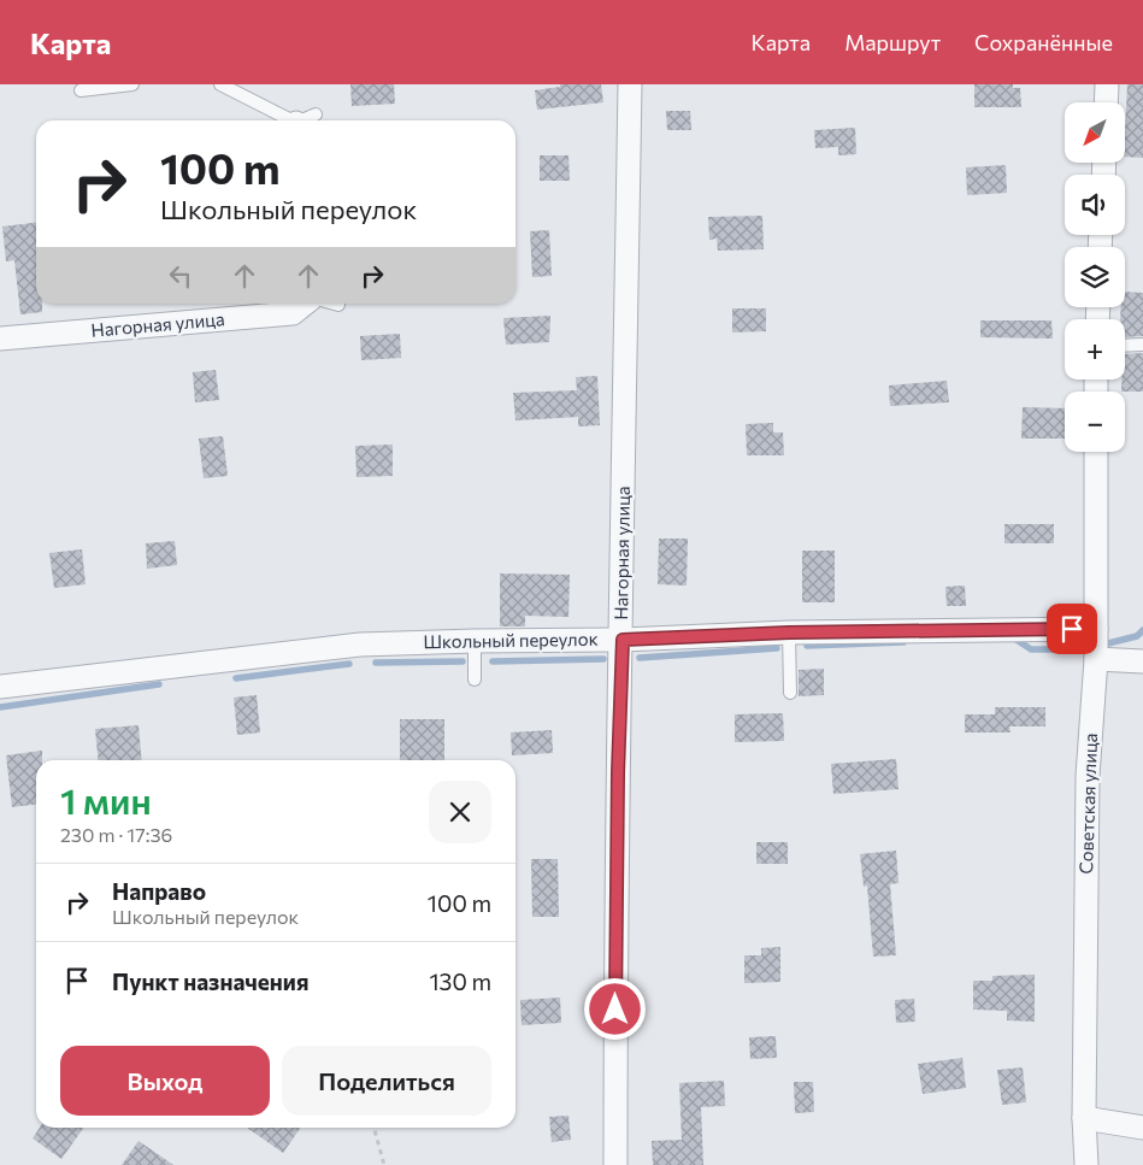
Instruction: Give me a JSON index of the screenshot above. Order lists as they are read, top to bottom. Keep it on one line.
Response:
{"streets":{"street":["Нагорная улица","Школьный переулок","Советская улица"]},"crossings":[["Нагорная улица","Школьный переулок"],["Школьный переулок","Советская улица"]],"north":"bottom left","page":{"header":"Карта","nav":["Карта","Маршрут","Сохранённые"],"map_buttons":["+","−"],"turn":["100 m","Школьный переулок"],"heading":["1 мин","230 m · 17:36"],"list":[{"name":"Направо","note":"Школьный переулок","value":"100 m"},{"name":"Пункт назначения","value":"130 m"}],"buttons":["Выход","Поделиться"]}}
